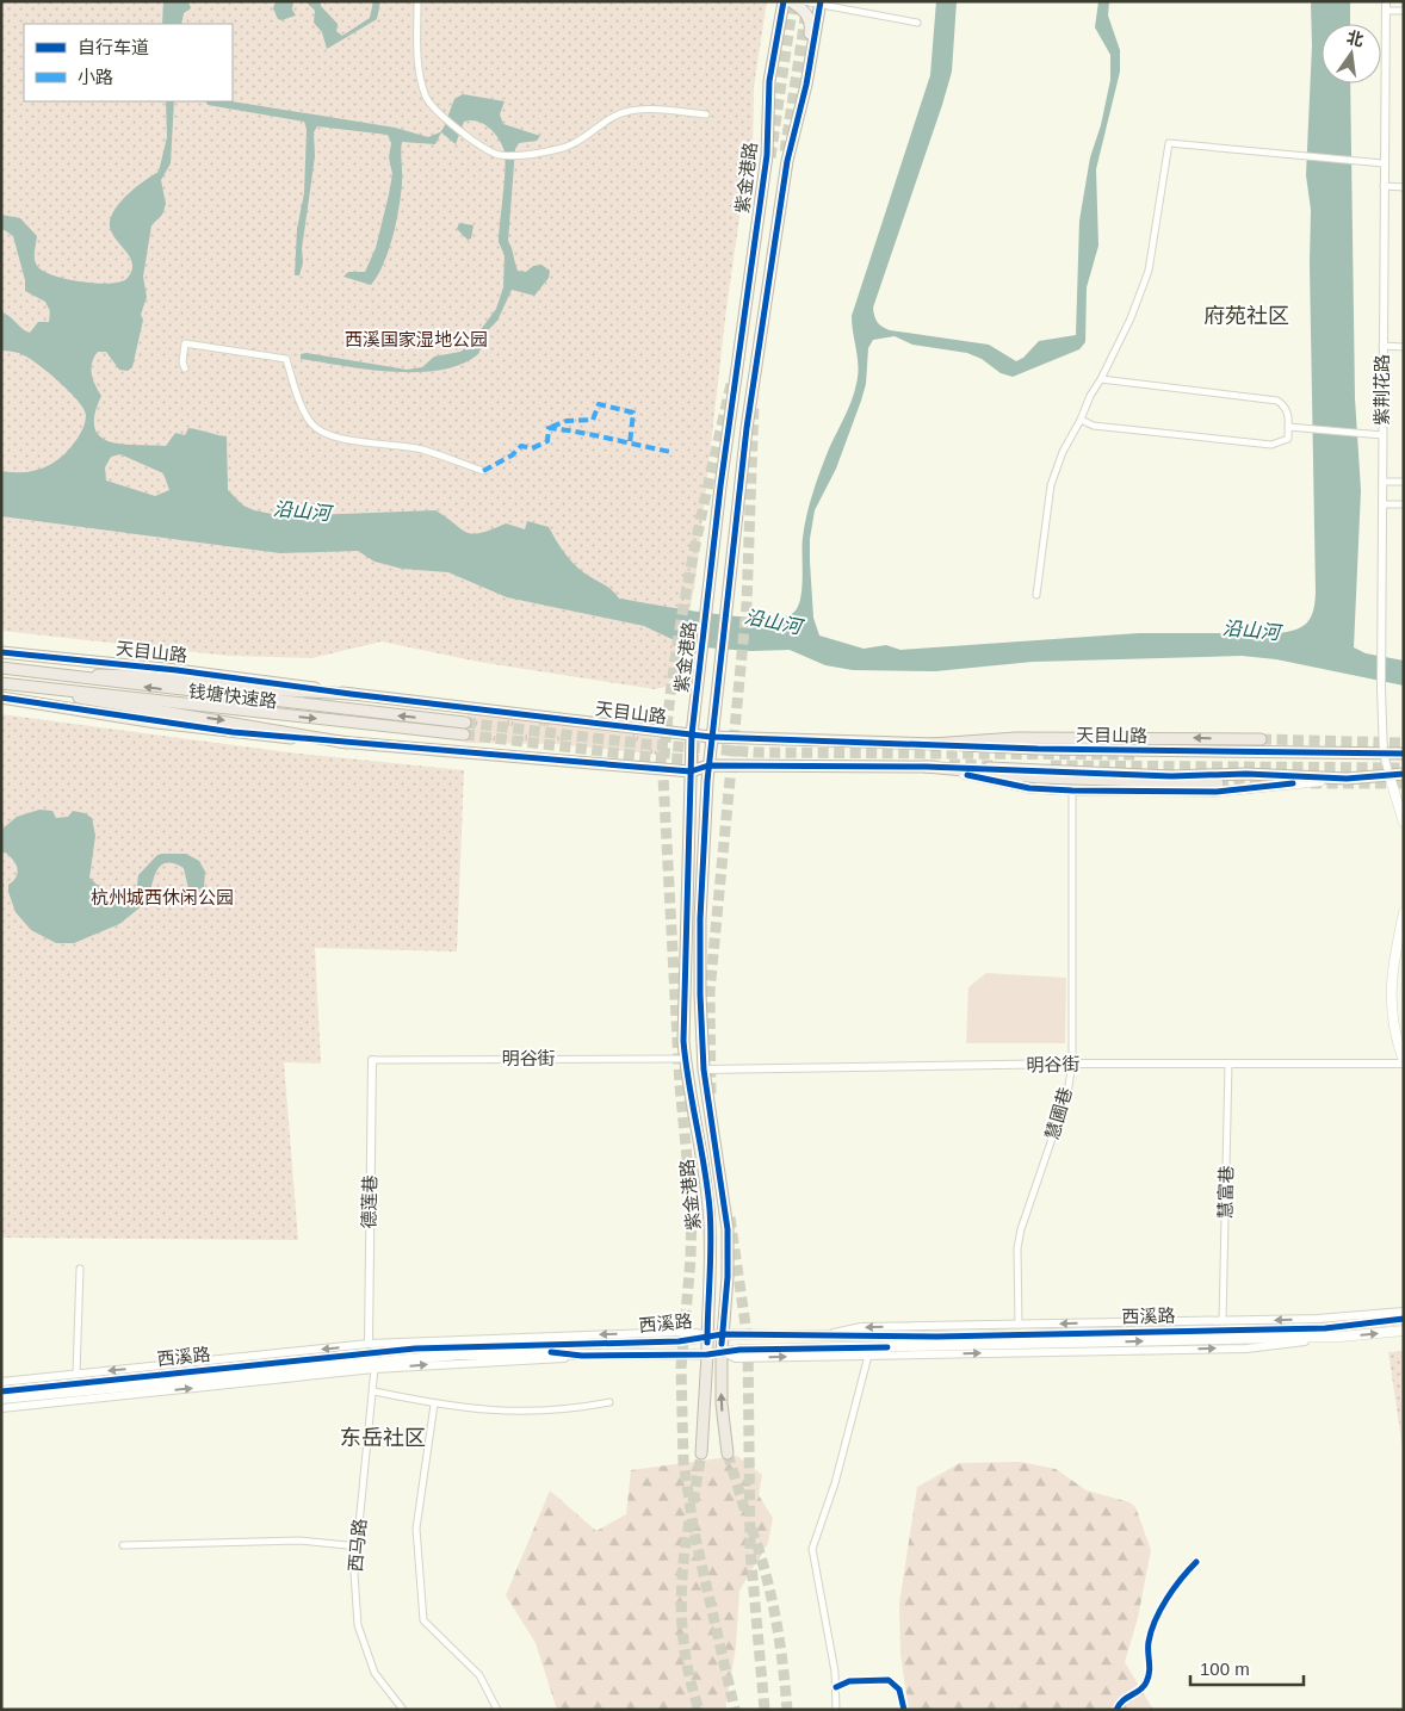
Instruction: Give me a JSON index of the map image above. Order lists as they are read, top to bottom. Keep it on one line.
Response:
{"streets":{"highway":["钱塘快速路"],"main road":["紫金港路","天目山路","西溪路"],"street":["紫荆花路","明谷街","慧圃巷","慧富巷","德莲巷","西马路"]},"crossings":[["紫金港路","天目山路"],["紫金港路","明谷街"],["紫金港路","西溪路"],["紫荆花路","天目山路"],["天目山路","慧圃巷"],["明谷街","慧圃巷"],["明谷街","慧富巷"],["明谷街","德莲巷"],["慧圃巷","西溪路"],["慧富巷","西溪路"],["德莲巷","西溪路"],["西溪路","西马路"]],"districts":["府苑社区","东岳社区"],"water":["沿山河"],"parks":["西溪国家湿地公园","杭州城西休闲公园"],"legend":["自行车道","小路"],"scale_bar":"100 m","north":"top"}
